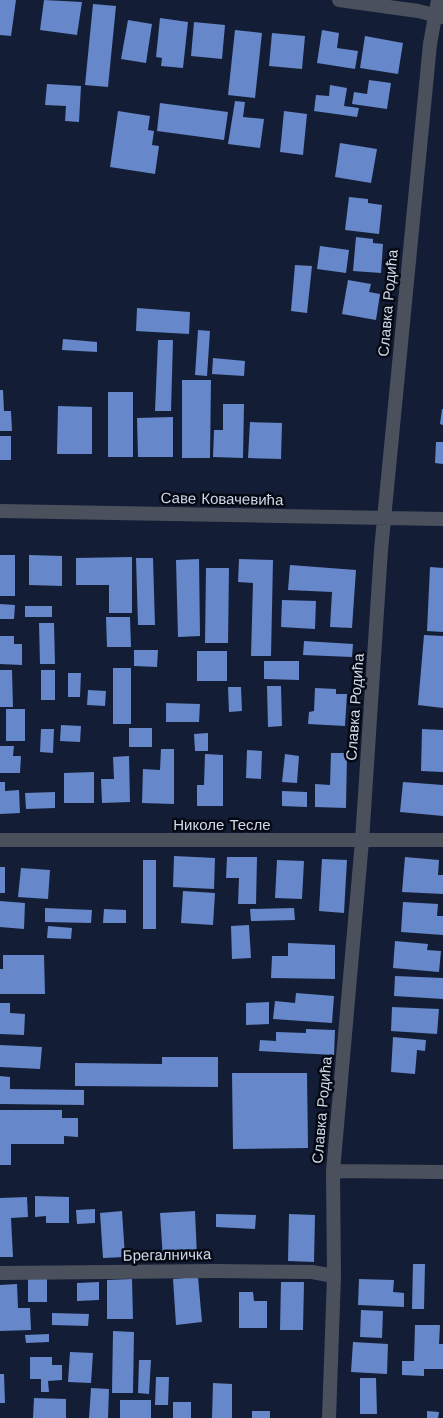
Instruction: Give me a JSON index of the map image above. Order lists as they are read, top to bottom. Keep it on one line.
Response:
{"streets":{"street":["Славка Родића","Саве Ковачевића","Николе Тесле","Брегалничка"]},"crossings":[["Славка Родића","Саве Ковачевића"],["Славка Родића","Николе Тесле"],["Славка Родића","Брегалничка"]]}
